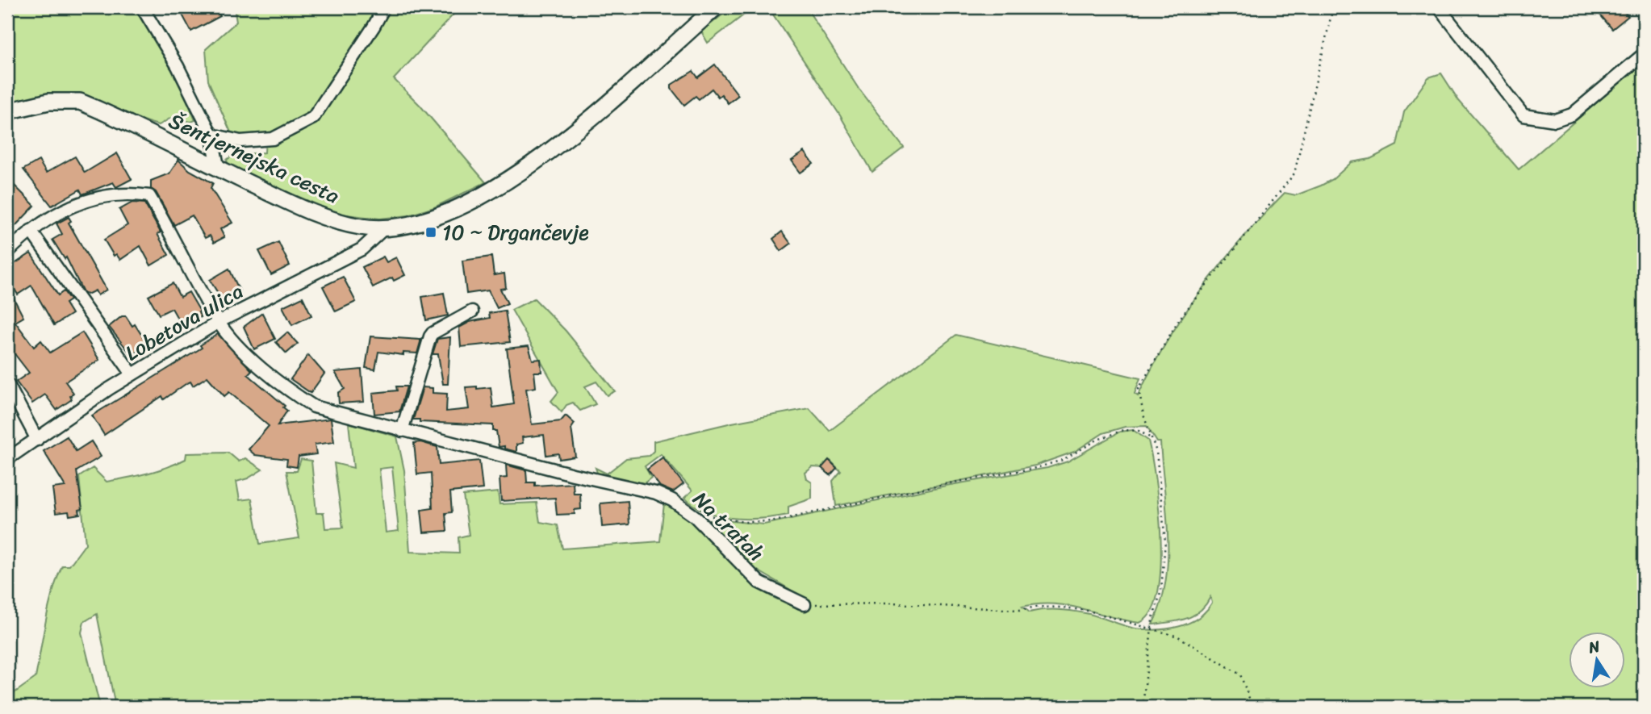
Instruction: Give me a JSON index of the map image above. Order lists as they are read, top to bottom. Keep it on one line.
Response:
{"streets":{"main road":["Šentjernejska cesta"],"street":["Lobetova ulica","Na tratah"]},"crossings":[["Šentjernejska cesta","Lobetova ulica"],["Lobetova ulica","Na tratah"]],"places":{"transit":["10 ~ Drgančevje"]},"north":"top"}
